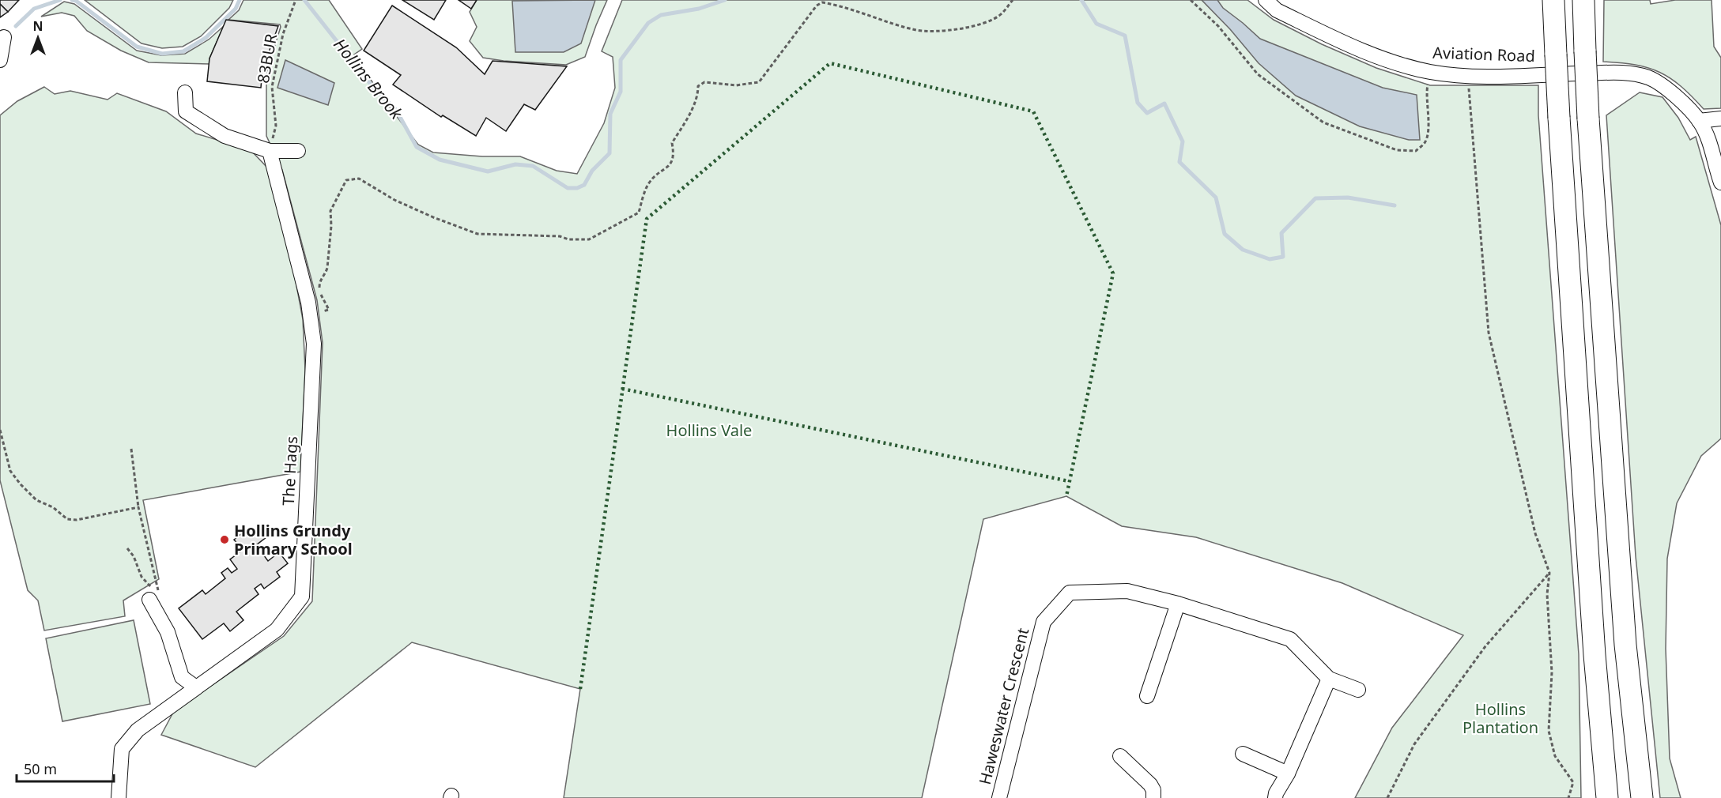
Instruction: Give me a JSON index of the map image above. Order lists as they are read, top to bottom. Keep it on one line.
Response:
{"streets":{"street":["Aviation Road","The Hags","Haweswater Crescent"],"path":["83BUR"]},"crossings":[["83BUR","The Hags"]],"water":["Hollins Brook"],"parks":["Hollins Vale","Hollins Plantation"],"places":["Hollins Grundy Primary School"],"scale_bar":"50 m","north":"top"}
